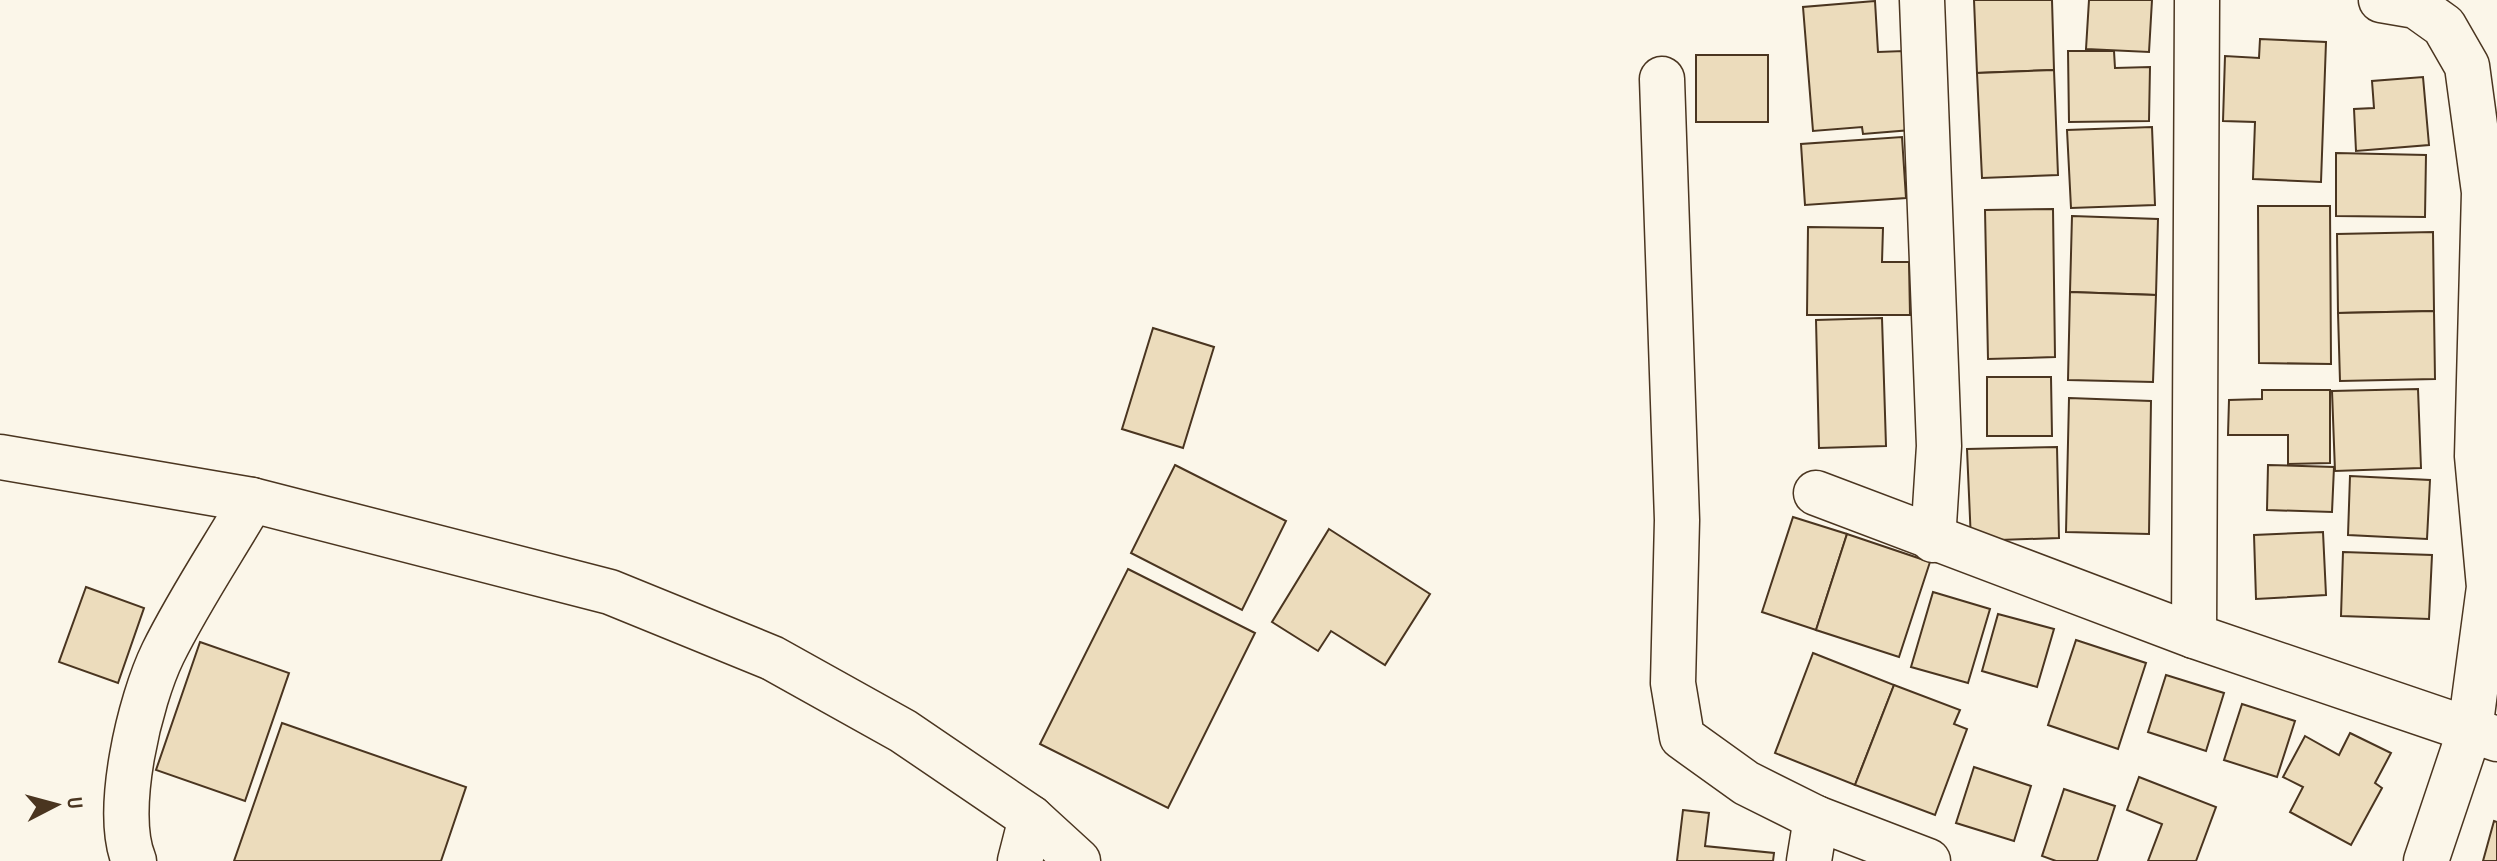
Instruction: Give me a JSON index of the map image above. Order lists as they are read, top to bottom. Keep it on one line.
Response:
{"north":"right"}
